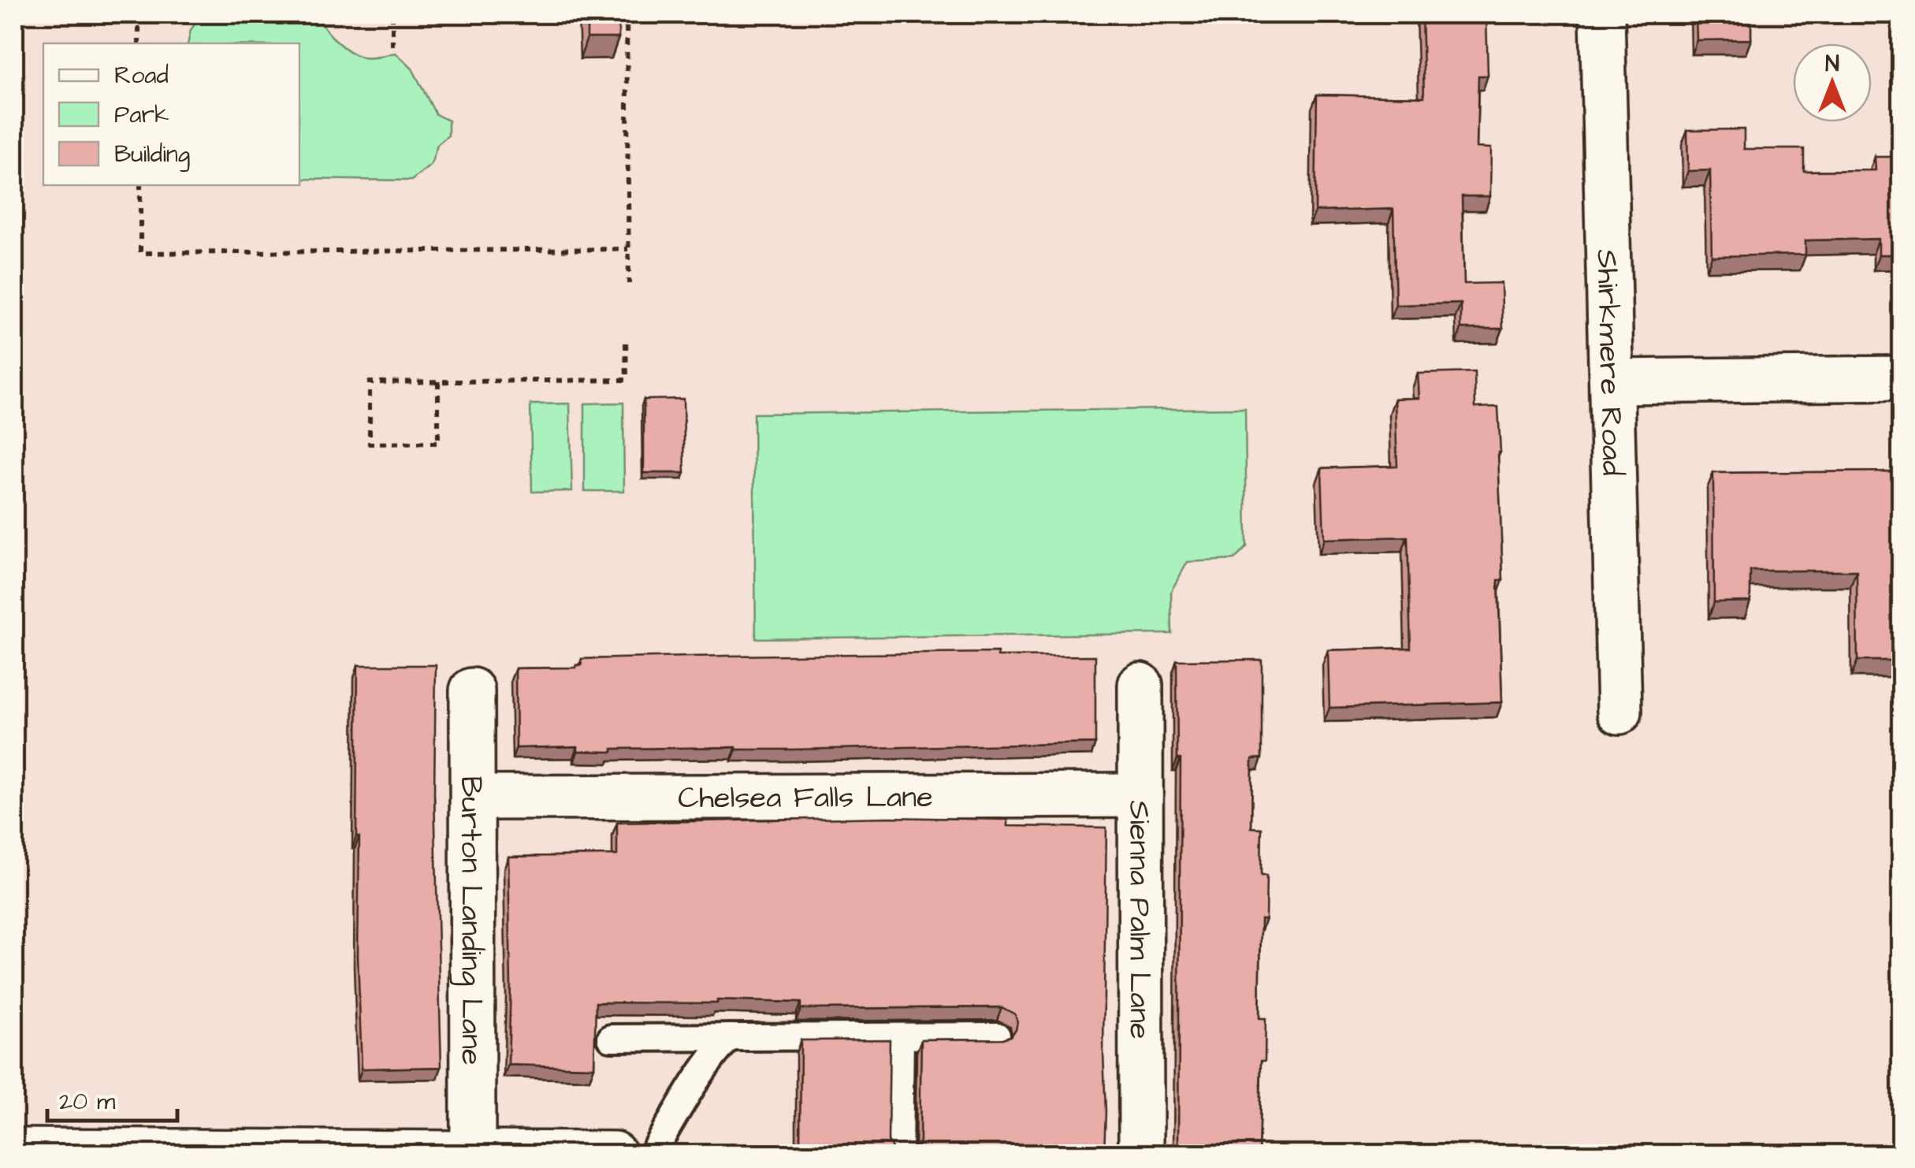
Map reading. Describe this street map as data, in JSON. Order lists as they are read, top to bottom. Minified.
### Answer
{"streets":{"street":["Shirkmere Road","Chelsea Falls Lane","Sienna Palm Lane","Burton Landing Lane"]},"crossings":[["Chelsea Falls Lane","Sienna Palm Lane"],["Chelsea Falls Lane","Burton Landing Lane"]],"legend":["Road","Park","Building"],"scale_bar":"20 m","north":"top"}
